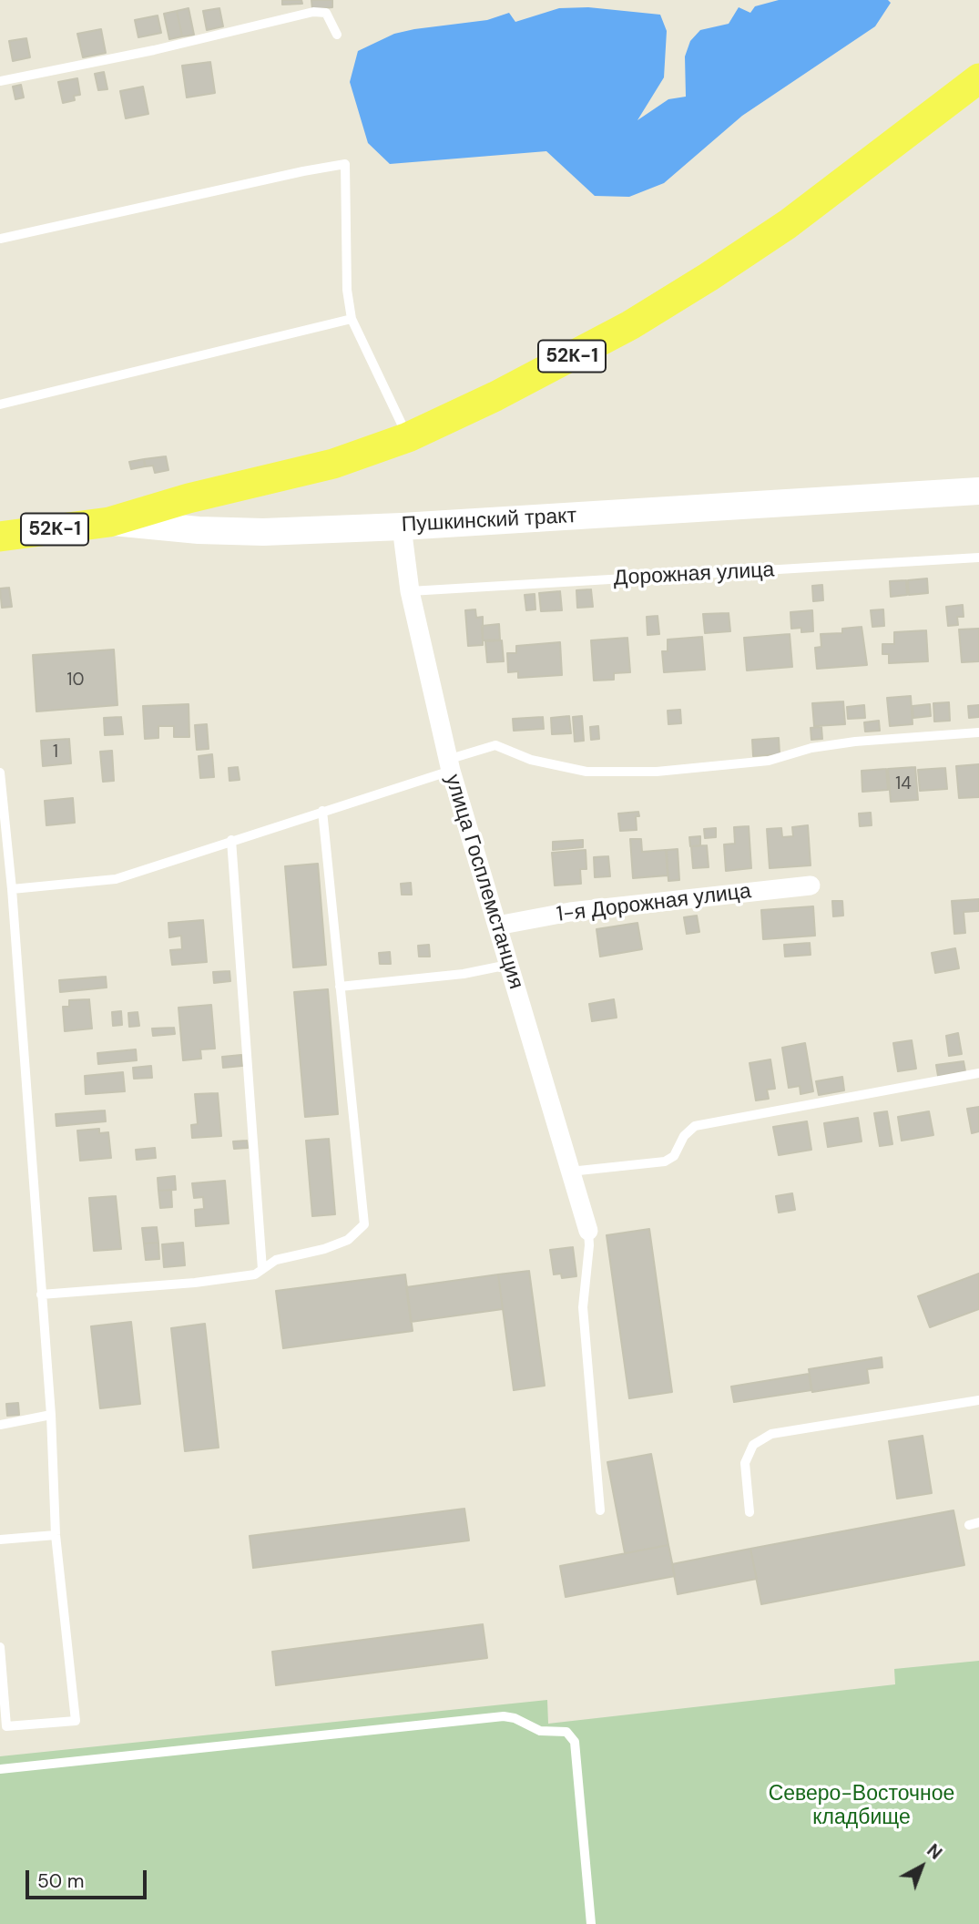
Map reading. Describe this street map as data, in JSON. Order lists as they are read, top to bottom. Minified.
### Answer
{"streets":{"main road":["52К-1","Пушкинский тракт"],"street":["улица Госплемстанция","1-я Дорожная улица"],"lane":["Дорожная улица"]},"crossings":[["52К-1","Пушкинский тракт"],["Пушкинский тракт","улица Госплемстанция"],["Дорожная улица","улица Госплемстанция"],["улица Госплемстанция","1-я Дорожная улица"]],"parks":["Северо-Восточное кладбище"],"house_numbers":["10","1","14"],"scale_bar":"50 m","north":"top right"}
